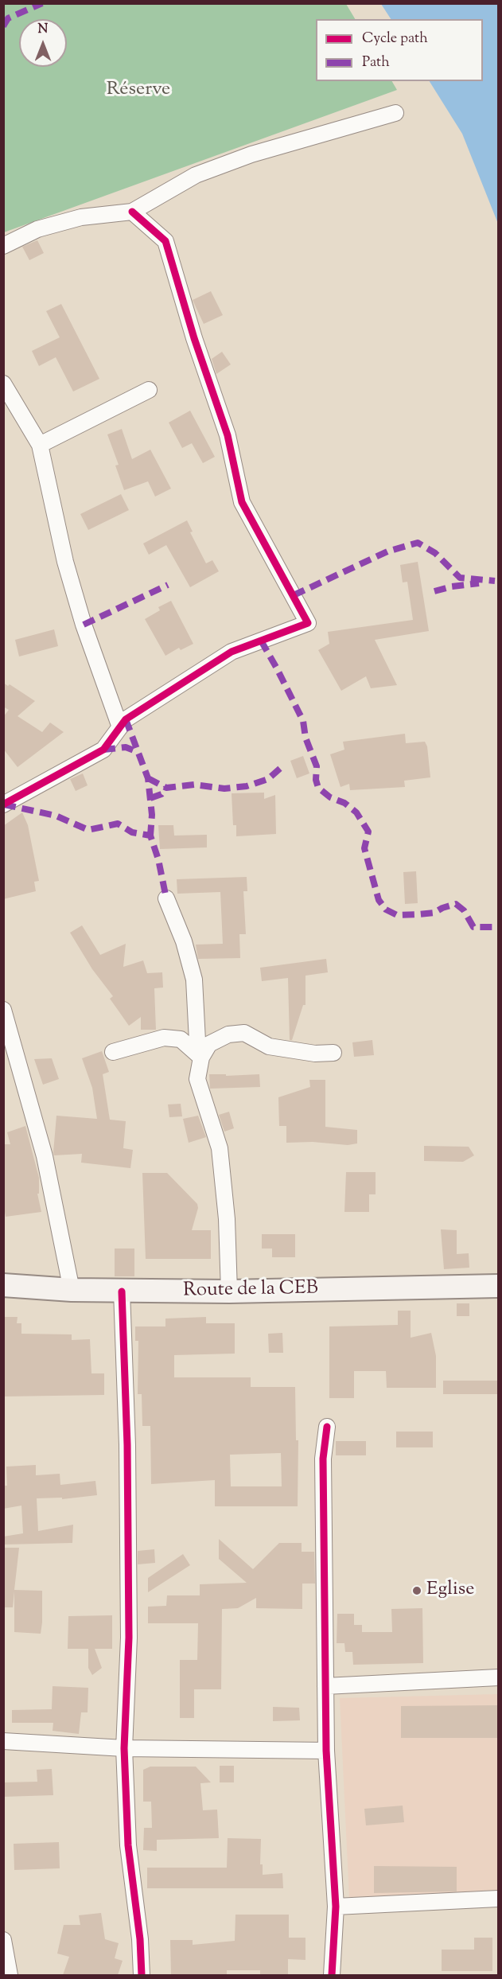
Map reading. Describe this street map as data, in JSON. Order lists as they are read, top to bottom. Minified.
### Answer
{"streets":{"main road":["Route de la CEB"]},"parks":["Réserve"],"places":["Eglise"],"legend":["Cycle path","Path"],"north":"top"}
